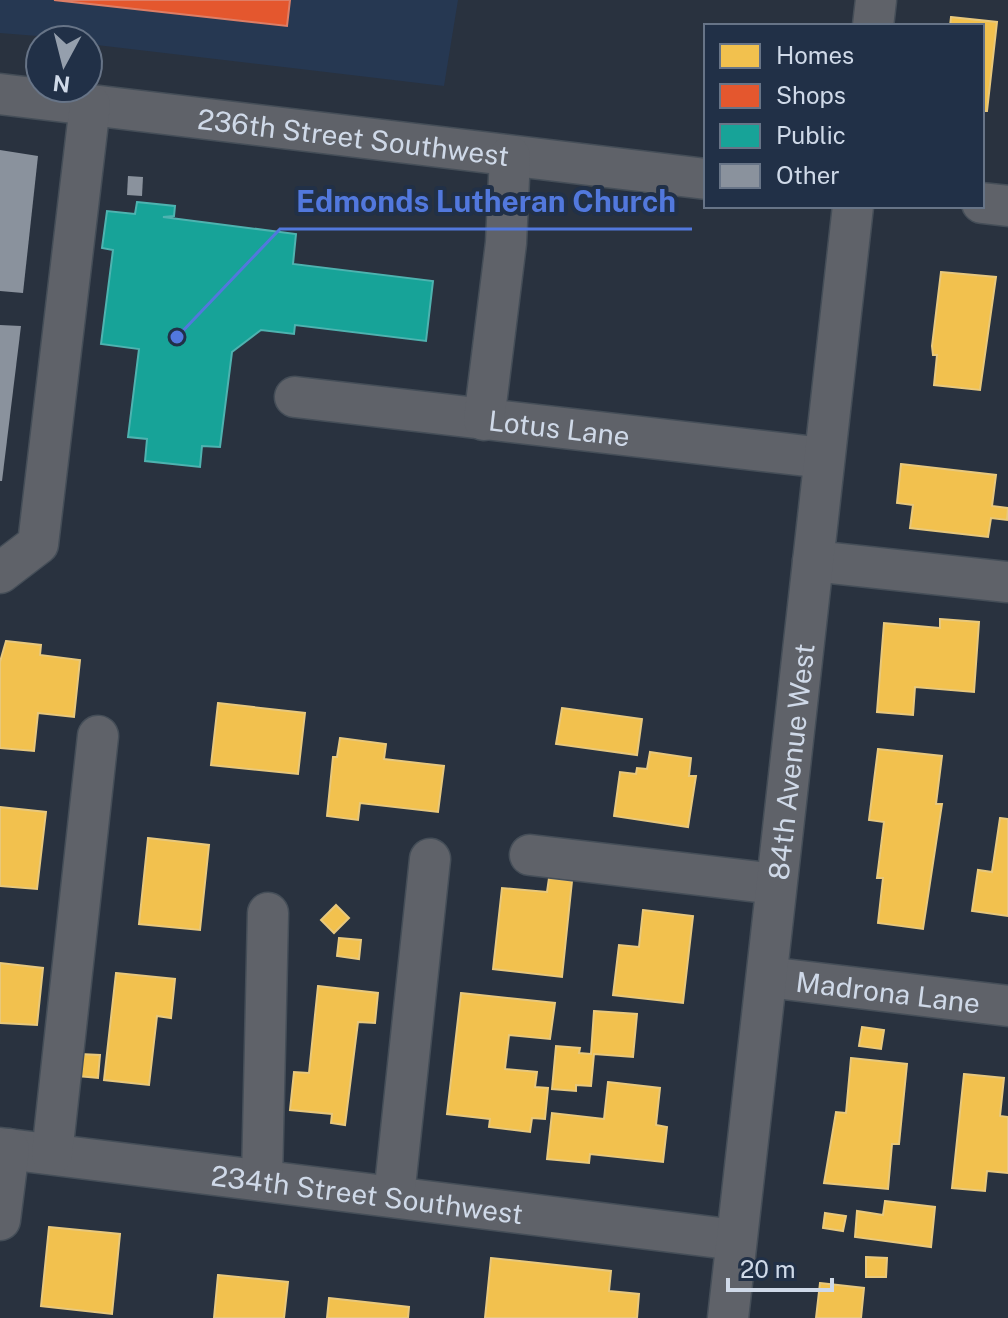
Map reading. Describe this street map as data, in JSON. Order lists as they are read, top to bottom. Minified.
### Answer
{"streets":{"street":["236th Street Southwest","Lotus Lane","84th Avenue West","Madrona Lane","234th Street Southwest"]},"crossings":[["Lotus Lane","84th Avenue West"],["84th Avenue West","Madrona Lane"],["84th Avenue West","234th Street Southwest"]],"places":["Edmonds Lutheran Church"],"legend":["Homes","Shops","Public","Other"],"scale_bar":"20 m","north":"bottom"}
